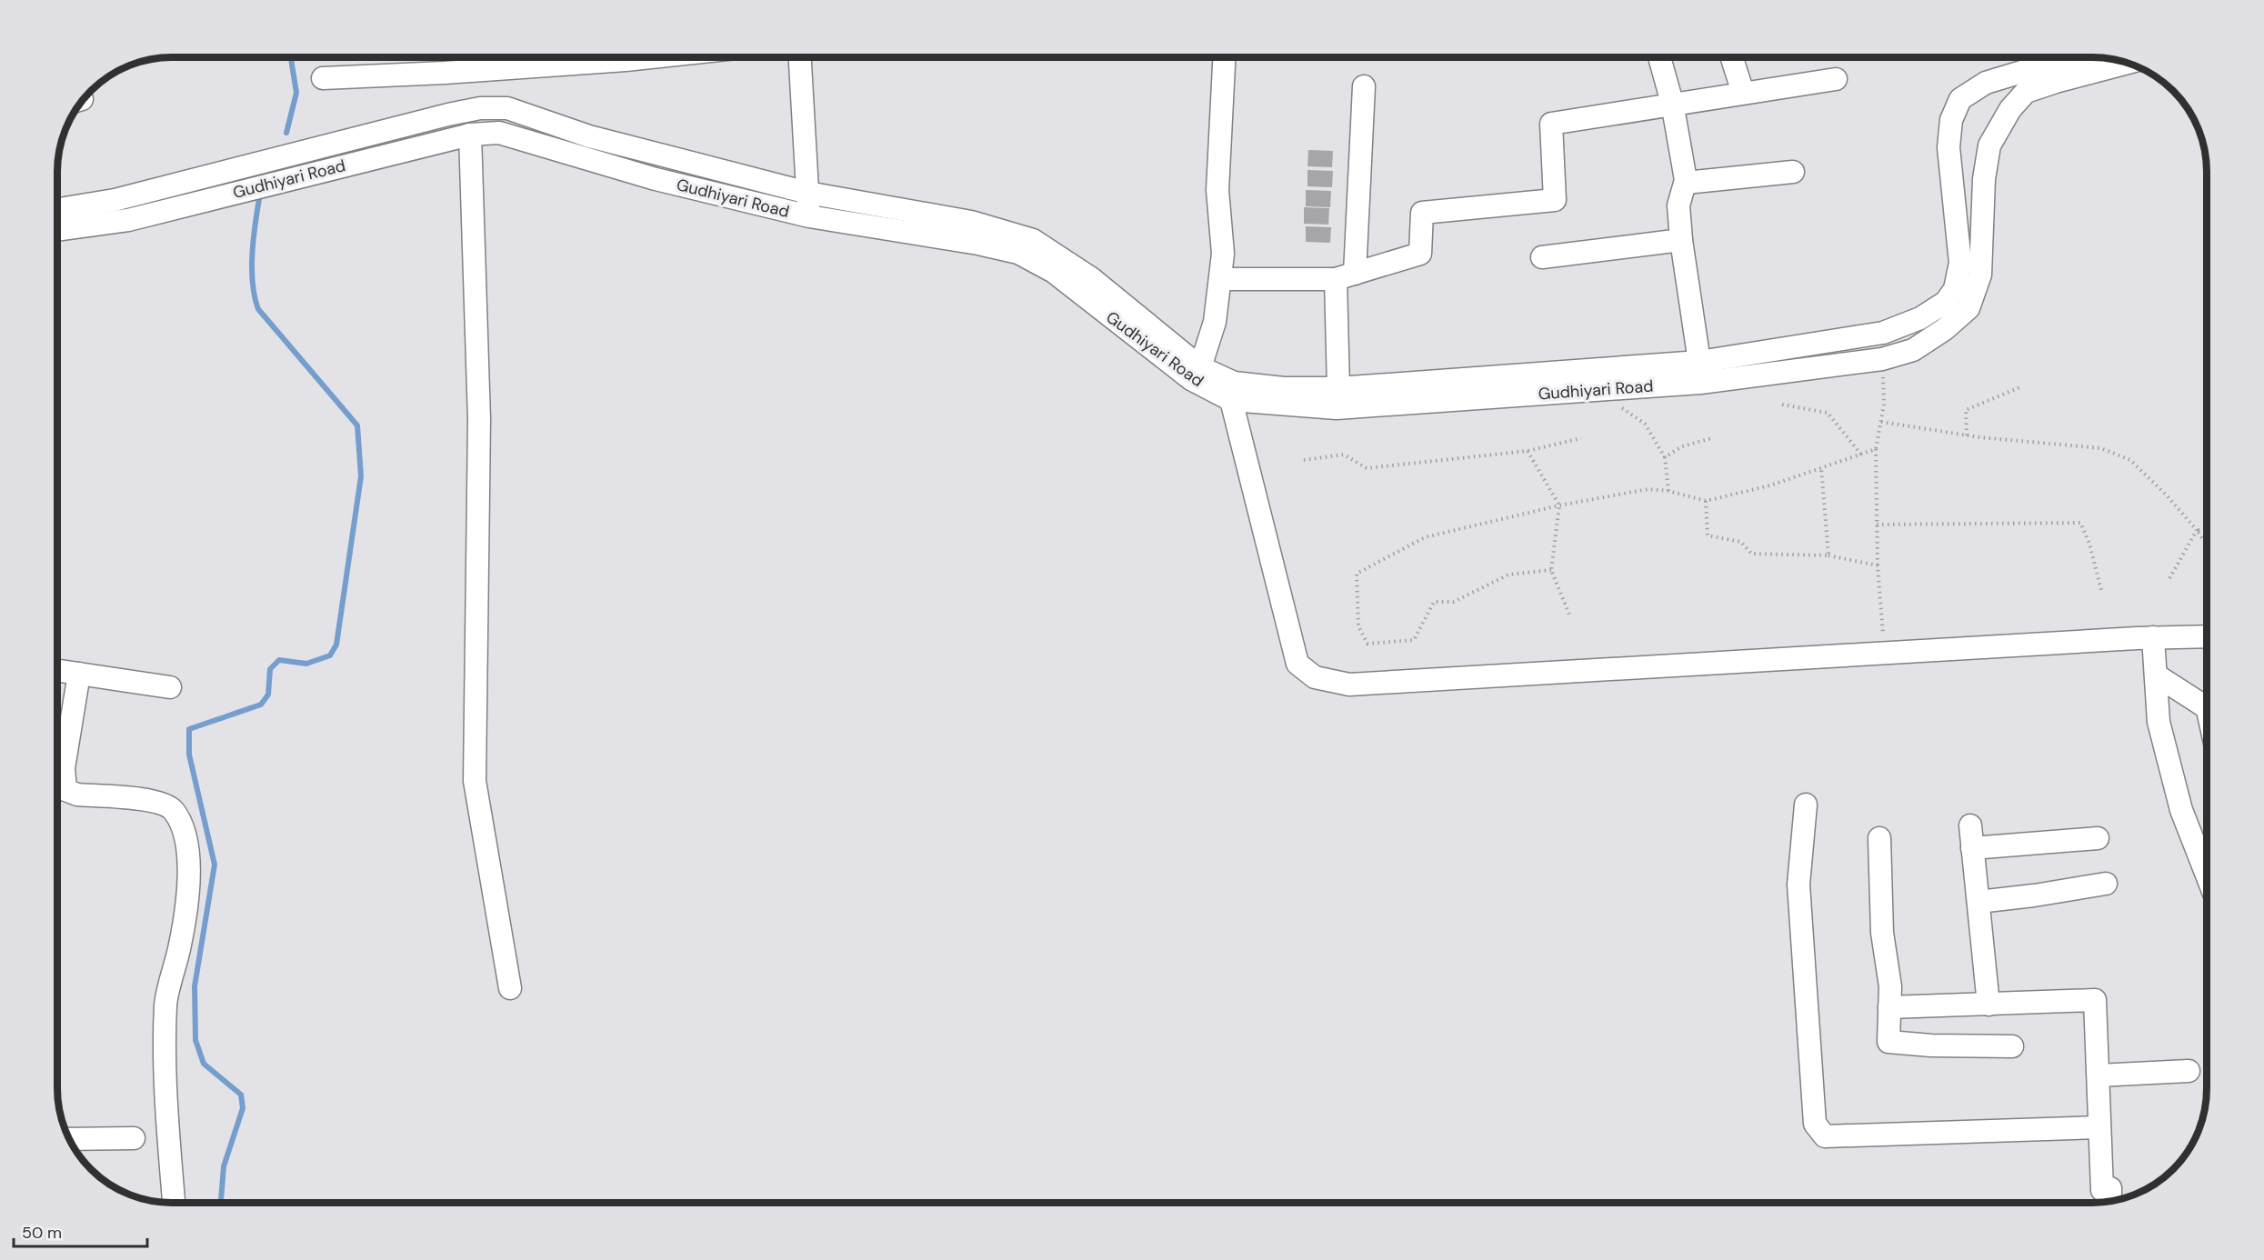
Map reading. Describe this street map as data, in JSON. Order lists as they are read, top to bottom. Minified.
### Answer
{"streets":{"street":["Gudhiyari Road"]},"scale_bar":"50 m"}
